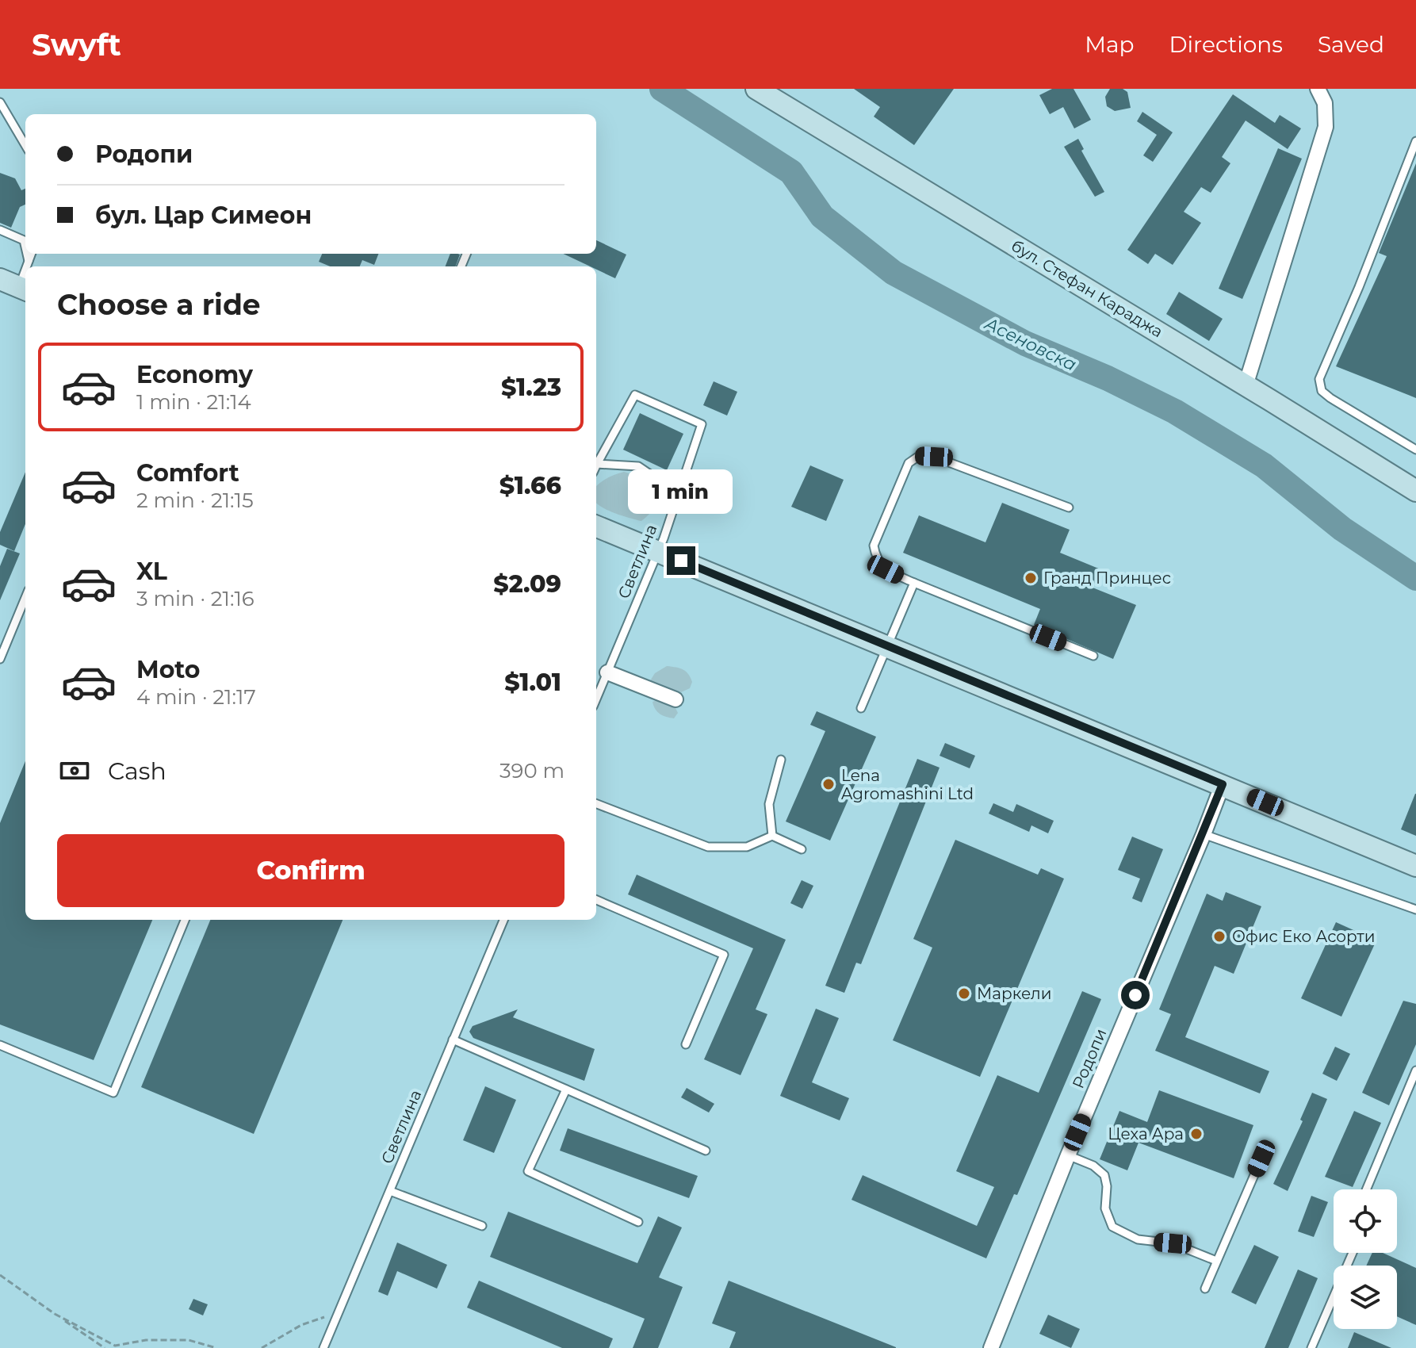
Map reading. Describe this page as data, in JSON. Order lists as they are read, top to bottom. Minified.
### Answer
{"streets":{"main road":["бул. Стефан Караджа"],"street":["Родопи"],"lane":["Светлина"]},"water":["Асеновска"],"places":["Гранд Принцес","Lena Agromashini Ltd","Офис Еко Асорти","Маркели","Цеха Ара"],"page":{"header":"Swyft","nav":["Map","Directions","Saved"],"banner":["Родопи","бул. Цар Симеон"],"heading":"Choose a ride","list":[{"name":"Economy","note":"1 min · 21:14","value":"$1.23"},{"name":"Comfort","note":"2 min · 21:15","value":"$1.66"},{"name":"XL","note":"3 min · 21:16","value":"$2.09"},{"name":"Moto","note":"4 min · 21:17","value":"$1.01"}],"bubble":"1 min","pay":["Cash","390 m"],"buttons":"Confirm"}}
